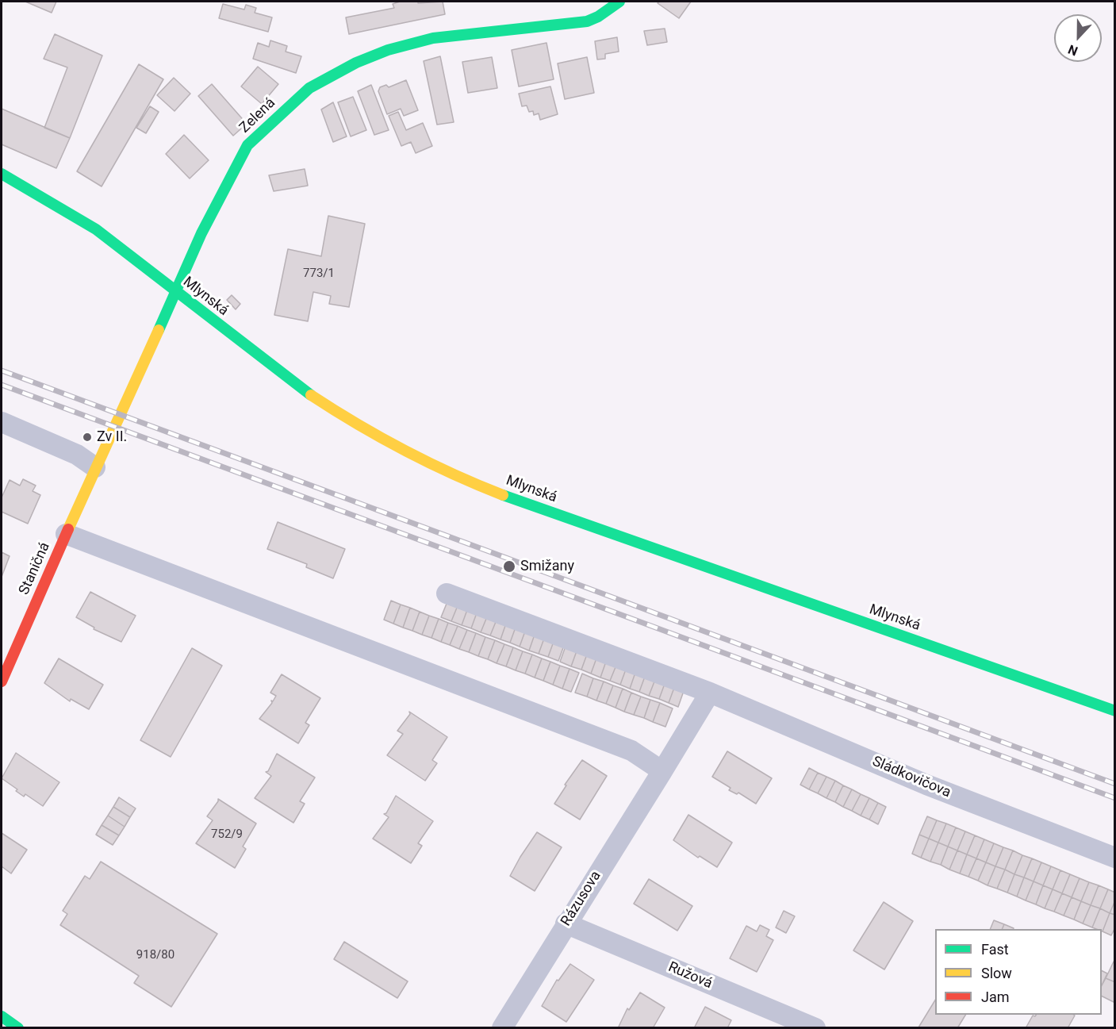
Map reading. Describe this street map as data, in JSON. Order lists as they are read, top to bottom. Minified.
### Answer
{"streets":{"street":["Zelená","Mlynská","Staničná","Sládkovičova","Rázusova","Ružová"]},"crossings":[["Zelená","Mlynská"],["Zelená","Staničná"],["Sládkovičova","Rázusova"],["Rázusova","Ružová"]],"places":["Zv II.","Smižany"],"house_numbers":["773/1","752/9","918/80"],"legend":["Fast","Slow","Jam"],"north":"bottom"}
